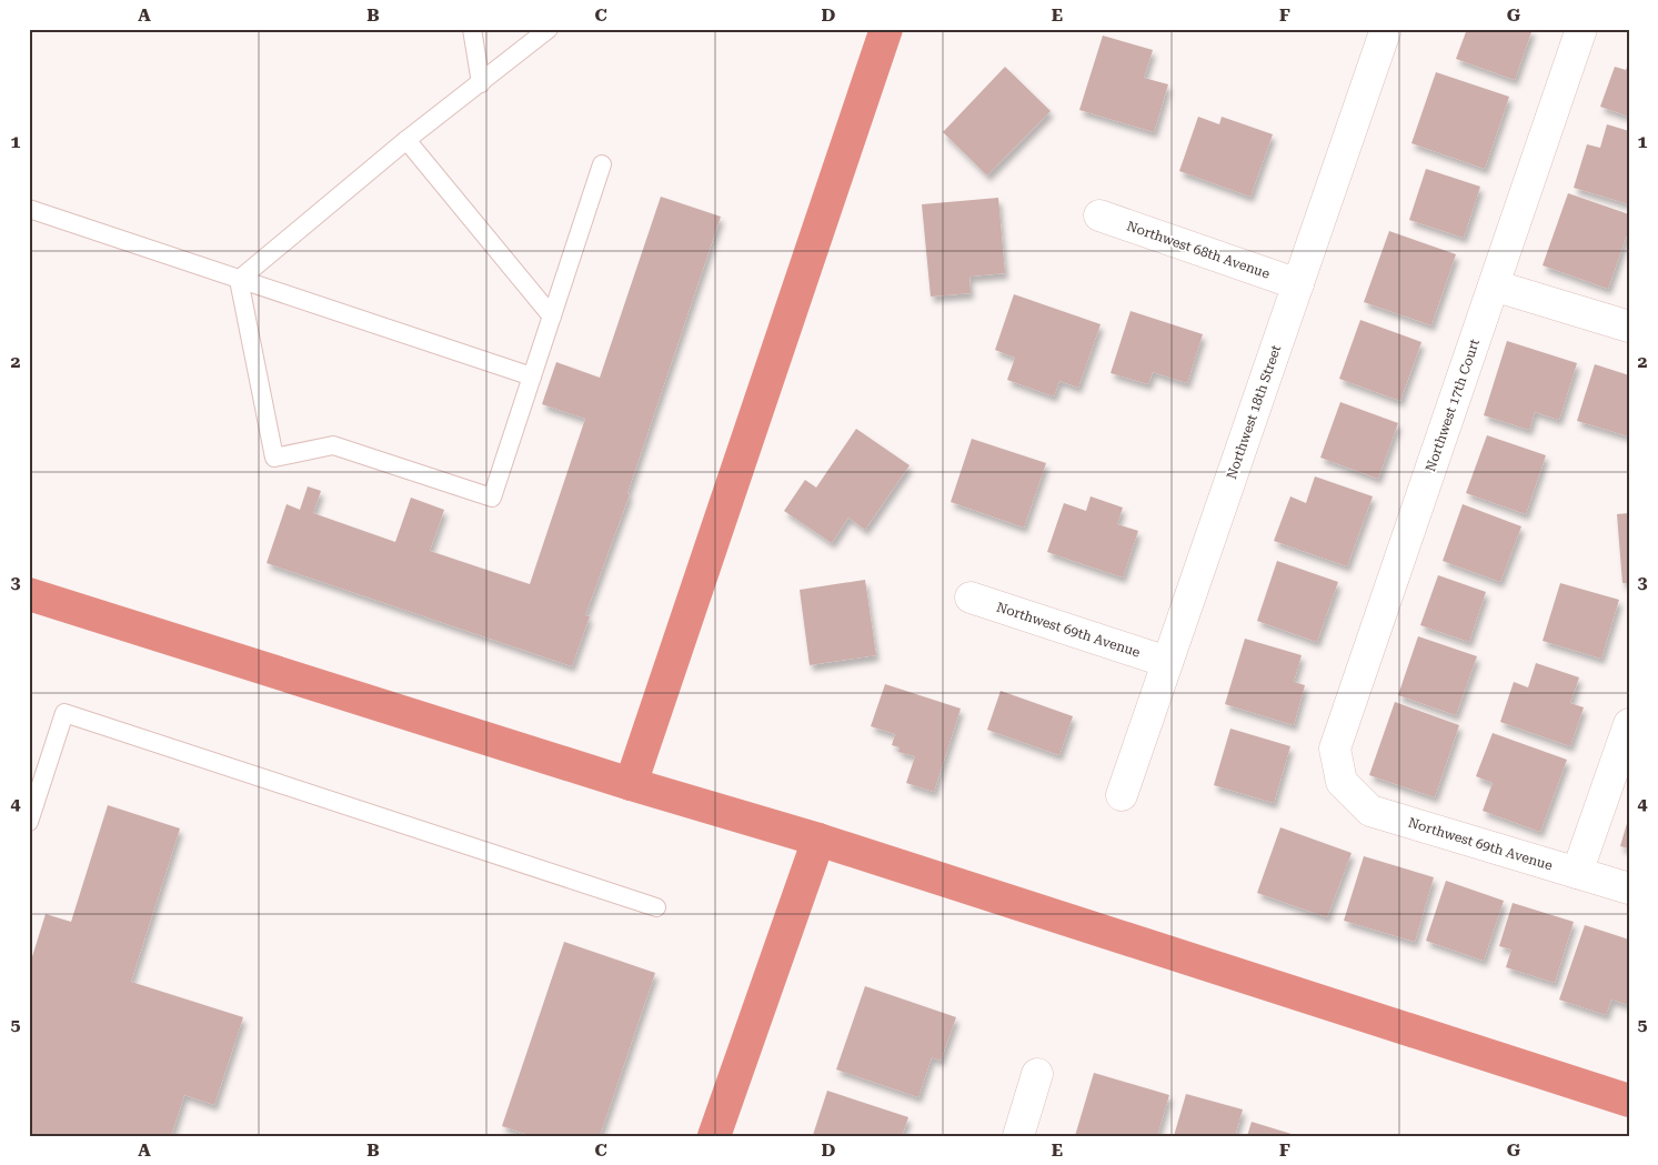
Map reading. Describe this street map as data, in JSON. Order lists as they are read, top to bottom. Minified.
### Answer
{"streets":{"street":["Northwest 68th Avenue","Northwest 17th Court","Northwest 18th Street","Northwest 69th Avenue"]},"crossings":[["Northwest 68th Avenue","Northwest 18th Street"],["Northwest 17th Court","Northwest 69th Avenue"],["Northwest 18th Street","Northwest 69th Avenue"]],"grid":{"columns":["A","B","C","D","E","F","G"],"rows":["1","2","3","4","5"]}}
